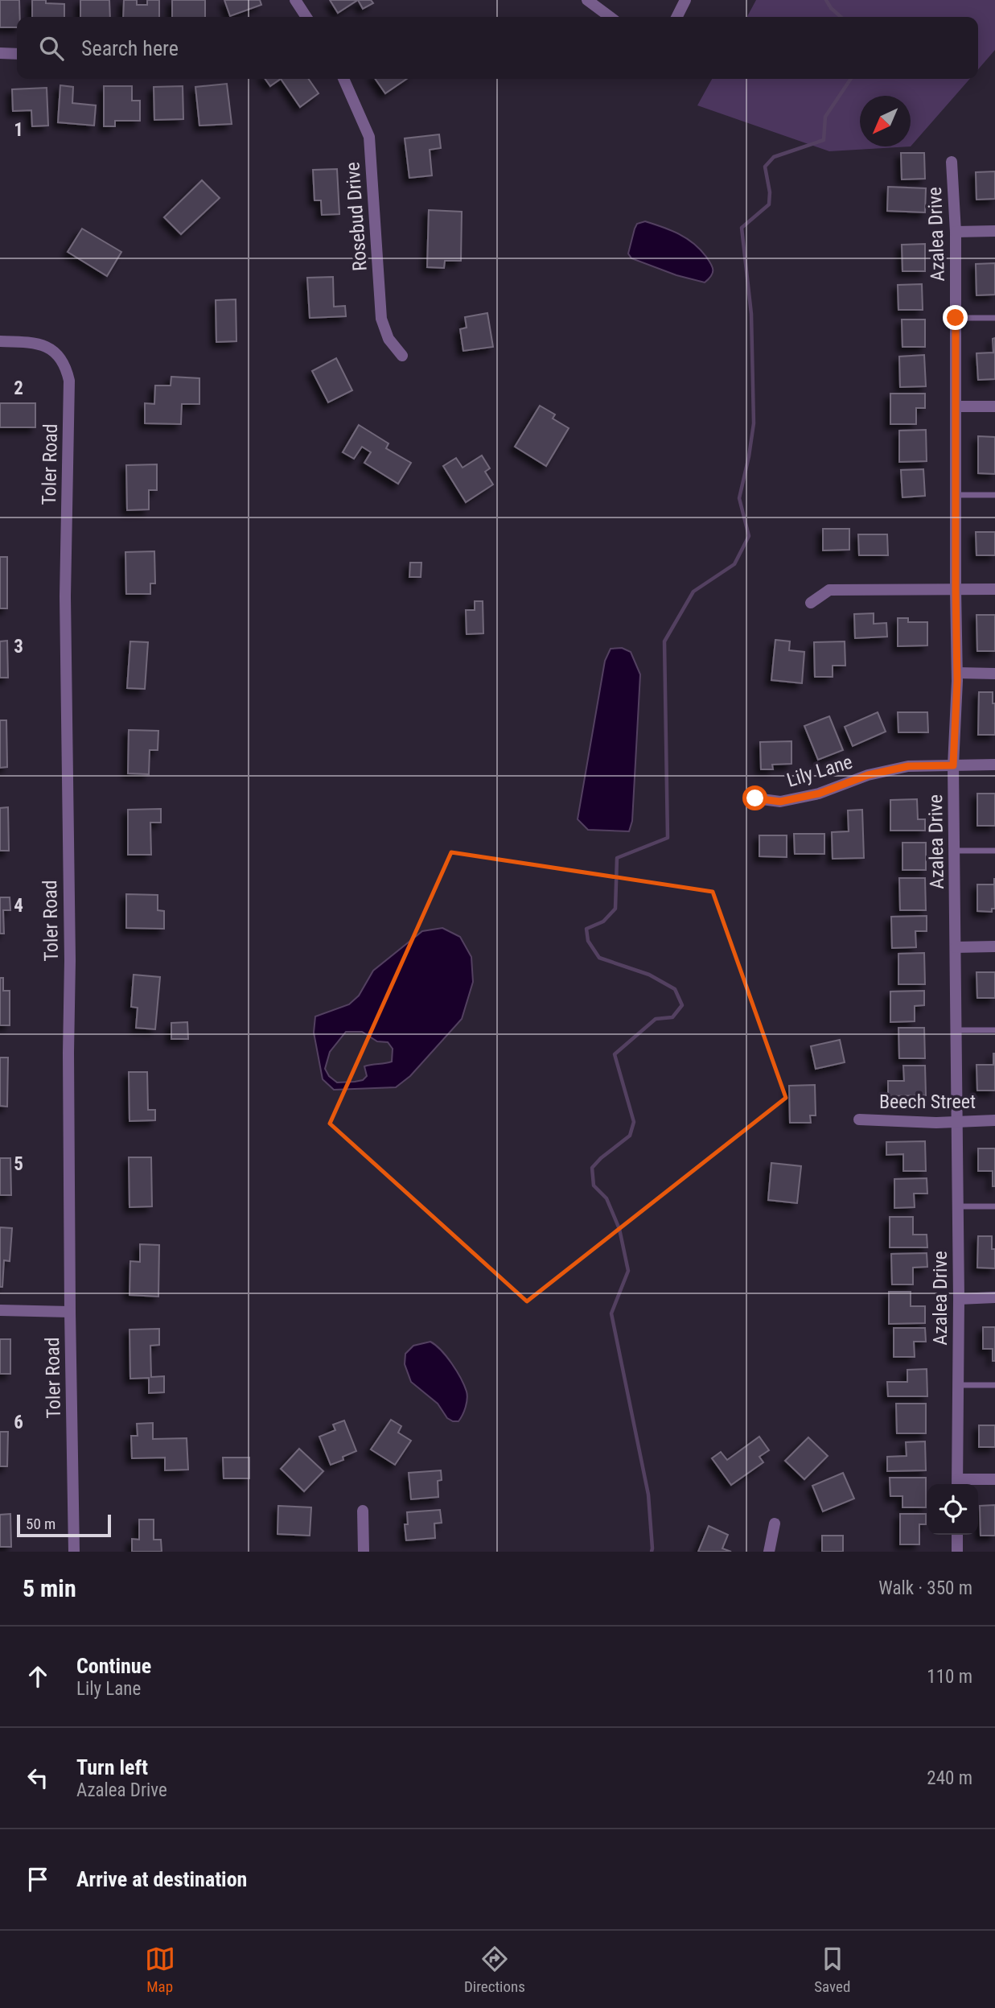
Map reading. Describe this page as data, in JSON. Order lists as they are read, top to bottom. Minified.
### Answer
{"streets":{"street":["Rosebud Drive","Azalea Drive","Toler Road","Lily Lane","Beech Street"]},"crossings":[["Azalea Drive","Lily Lane"],["Azalea Drive","Beech Street"]],"scale_bar":"50 m","north":"bottom left","page":{"search":"Search here","scale":"50 m","heading":["5 min","Walk · 350 m"],"list":[["Continue","Lily Lane","110 m"],["Turn left","Azalea Drive","240 m"],"Arrive at destination"],"nav":["Map","Directions","Saved"]},"grid":{"rows":["1","2","3","4","5","6"]}}
